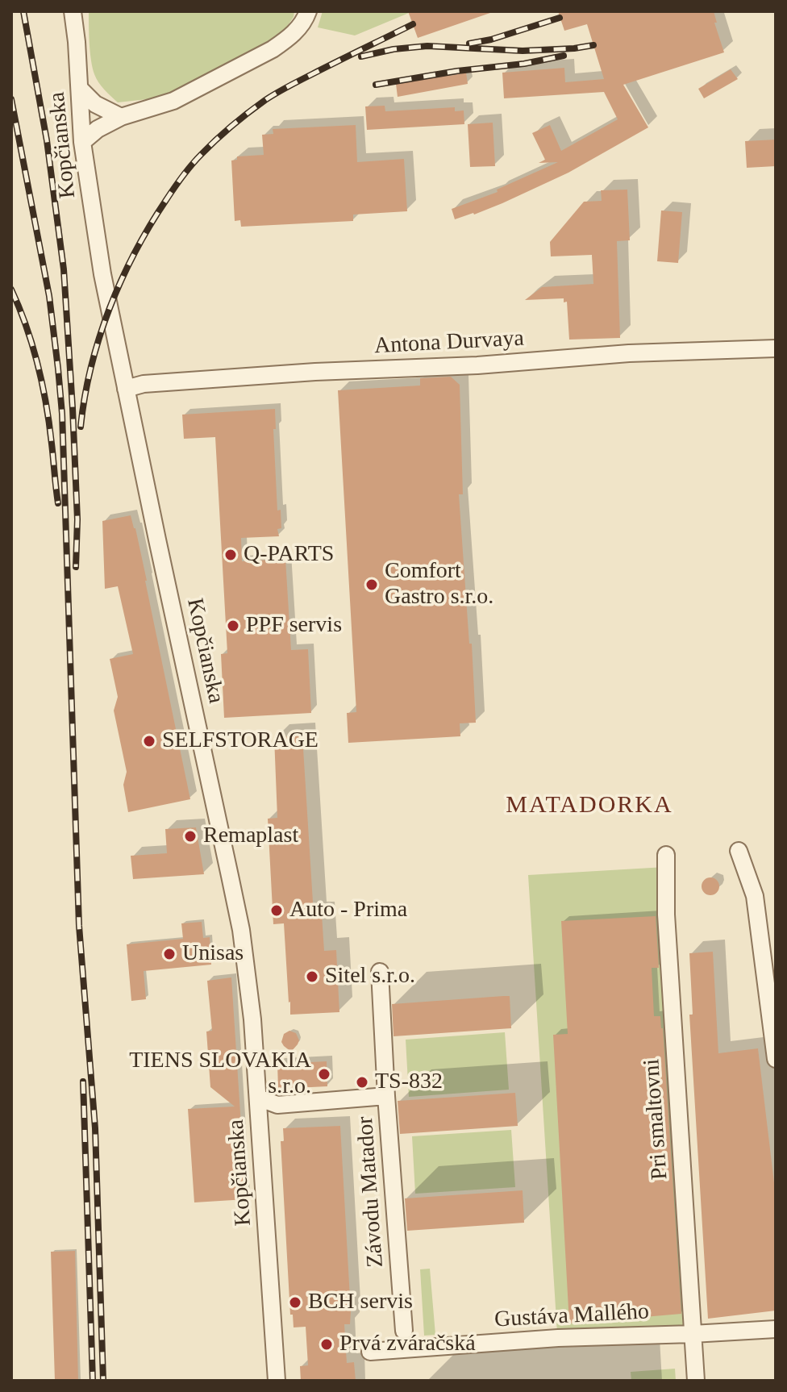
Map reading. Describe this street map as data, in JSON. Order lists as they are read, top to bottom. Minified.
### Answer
{"streets":{"street":["Kopčianska","Antona Durvaya","Pri smaltovni","Závodu Matador","Gustáva Mallého"]},"crossings":[["Kopčianska","Antona Durvaya"],["Pri smaltovni","Gustáva Mallého"]],"districts":["MATADORKA"],"places":["Q-PARTS","Comfort Gastro s.r.o.","PPF servis","SELFSTORAGE","Remaplast","Auto - Prima","Unisas","Sitel s.r.o.","TIENS SLOVAKIA s.r.o.","TS-832","BCH servis","Prvá zváračská"]}
